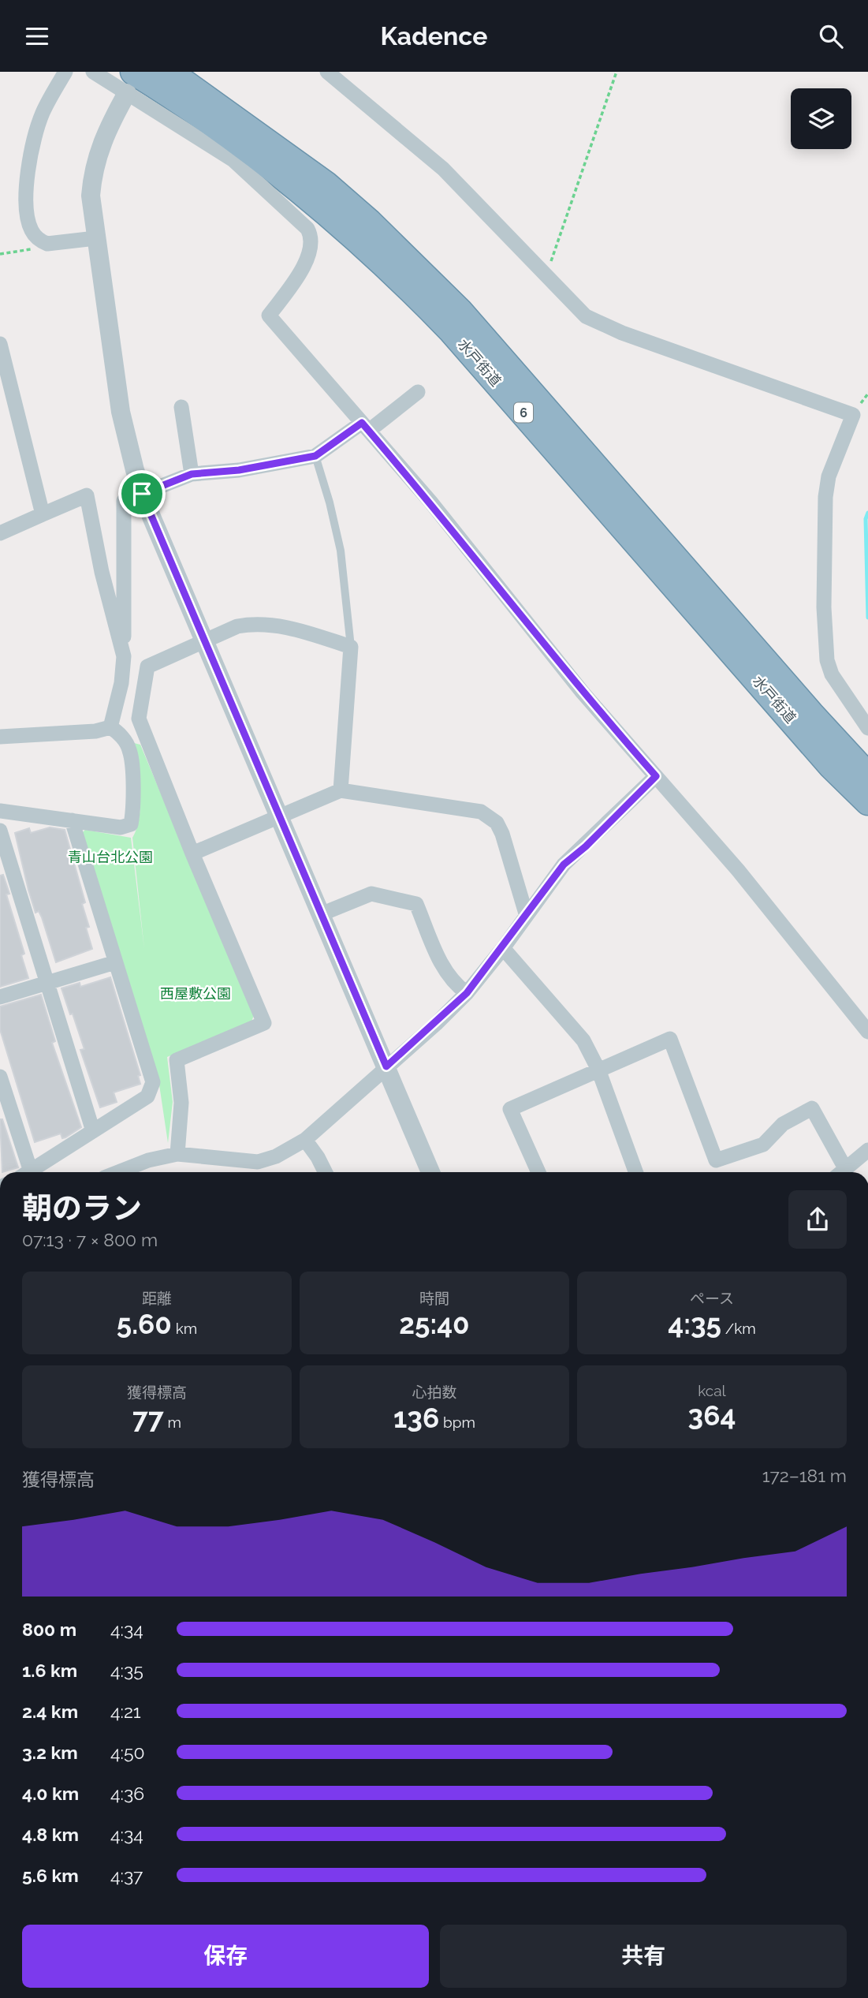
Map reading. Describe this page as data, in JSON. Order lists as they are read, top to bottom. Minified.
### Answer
{"streets":{"highway":["水戸街道","6"]},"parks":["青山台北公園","西屋敷公園"],"page":{"header":"Kadence","heading":["朝のラン","07:13 · 7 × 800 m"],"stats":[["距離","5.60 km"],["時間","25:40"],["ペース","4:35 /km"],["獲得標高","77 m"],["心拍数","136 bpm"],["kcal","364"]],"chart":["獲得標高","172–181 m"],"list":[{"name":"800 m","note":"4:34"},{"name":"1.6 km","note":"4:35"},{"name":"2.4 km","note":"4:21"},{"name":"3.2 km","note":"4:50"},{"name":"4.0 km","note":"4:36"},{"name":"4.8 km","note":"4:34"},{"name":"5.6 km","note":"4:37"}],"buttons":["保存","共有"]}}
